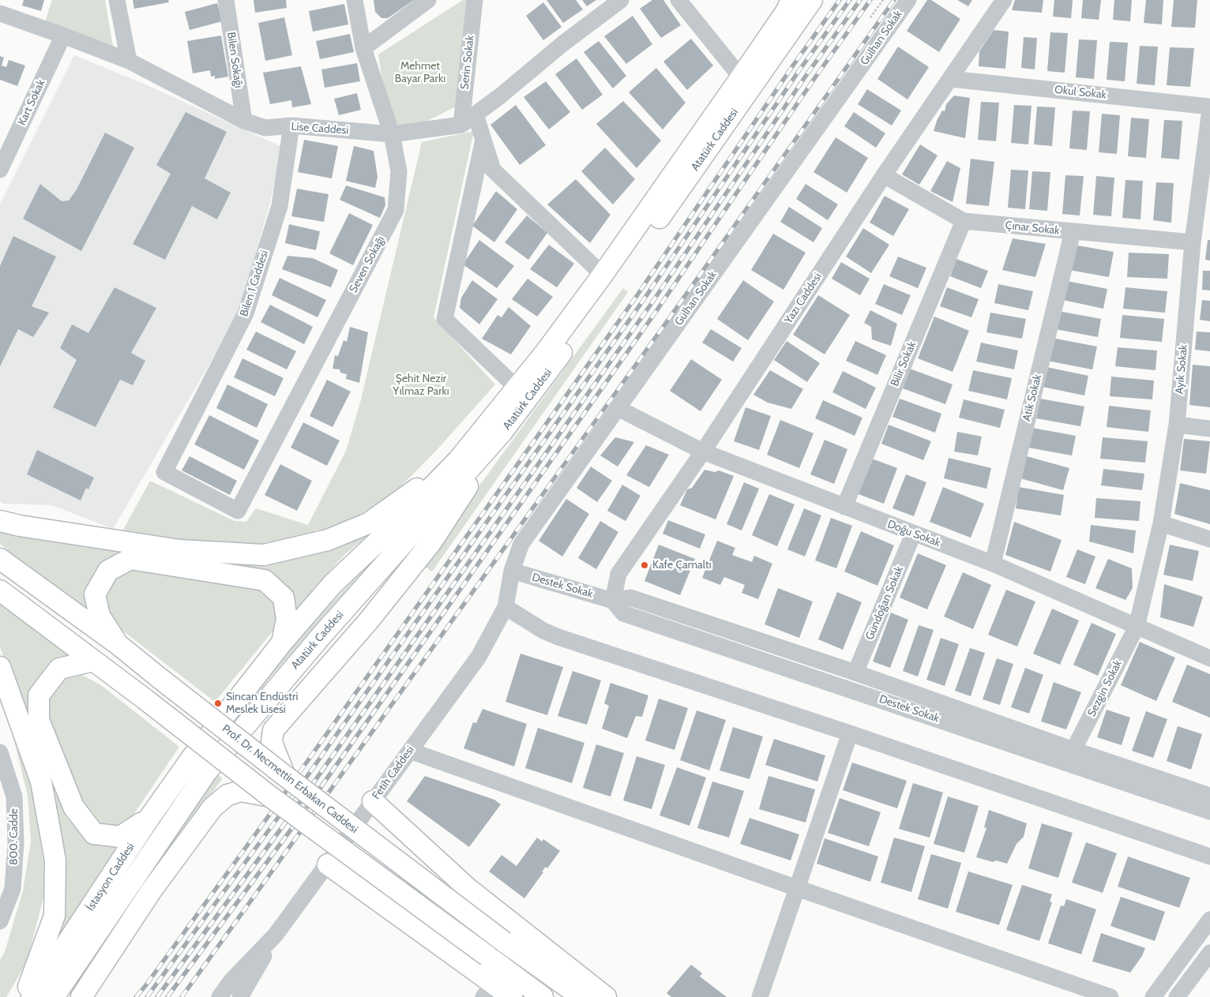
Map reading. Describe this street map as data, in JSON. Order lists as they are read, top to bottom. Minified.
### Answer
{"streets":{"main road":["Atatürk Caddesi","Prof. Dr. Necmettin Erbakan Caddesi","İstasyon Caddesi"],"street":["Gülhan Sokak","Bilen Sokağı","Serin Sokak","Okul Sokak","Kart Sokak","Lise Caddesi","Çınar Sokak","Seven Sokağı","Bilen 1 Caddesi","Yazı Caddesi","Bilir Sokak","Ayık Sokak","Atik Sokak","Doğu Sokak","Destek Sokak","Gündoğan Sokak","Sezgin Sokak","Fetih Caddesi","800. Cadde"]},"crossings":[["Gülhan Sokak","Doğu Sokak"],["Gülhan Sokak","Destek Sokak"],["Gülhan Sokak","Fetih Caddesi"],["Bilen Sokağı","Lise Caddesi"],["Serin Sokak","Lise Caddesi"],["Okul Sokak","Yazı Caddesi"],["Kart Sokak","Lise Caddesi"],["Lise Caddesi","Seven Sokağı"],["Lise Caddesi","Bilen 1 Caddesi"],["Atatürk Caddesi","İstasyon Caddesi"],["Çınar Sokak","Yazı Caddesi"],["Çınar Sokak","Bilir Sokak"],["Çınar Sokak","Ayık Sokak"],["Çınar Sokak","Atik Sokak"],["Seven Sokağı","Bilen 1 Caddesi"],["Yazı Caddesi","Doğu Sokak"],["Yazı Caddesi","Destek Sokak"],["Bilir Sokak","Doğu Sokak"],["Ayık Sokak","Doğu Sokak"],["Ayık Sokak","Sezgin Sokak"],["Atik Sokak","Doğu Sokak"],["Doğu Sokak","Gündoğan Sokak"],["Doğu Sokak","Sezgin Sokak"],["Destek Sokak","Gündoğan Sokak"],["Destek Sokak","Sezgin Sokak"]],"parks":["Mehmet Bayar Parkı","Şehit Nezir Yılmaz Parkı"],"places":["Kafe Çamaltı","Sincan Endüstri Meslek Lisesi"]}
